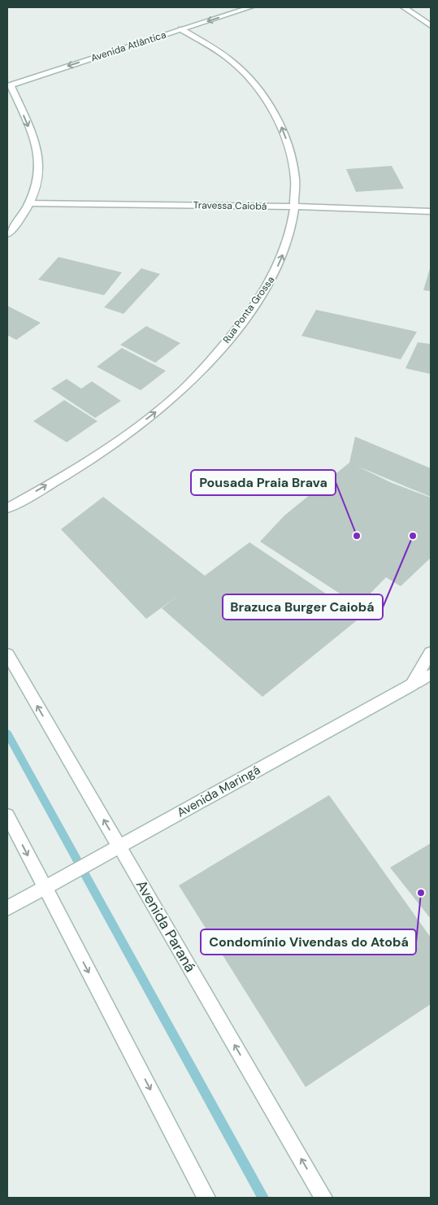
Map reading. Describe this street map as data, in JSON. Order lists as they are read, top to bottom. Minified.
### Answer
{"streets":{"street":["Avenida Atlântica","Travessa Caiobá","Rua Ponta Grossa","Avenida Maringá","Avenida Paraná"]},"crossings":[["Avenida Atlântica","Rua Ponta Grossa"],["Travessa Caiobá","Rua Ponta Grossa"],["Avenida Maringá","Avenida Paraná"]],"one_way":["Avenida Atlântica"],"places":["Pousada Praia Brava","Brazuca Burger Caiobá","Condomínio Vivendas do Atobá"]}
